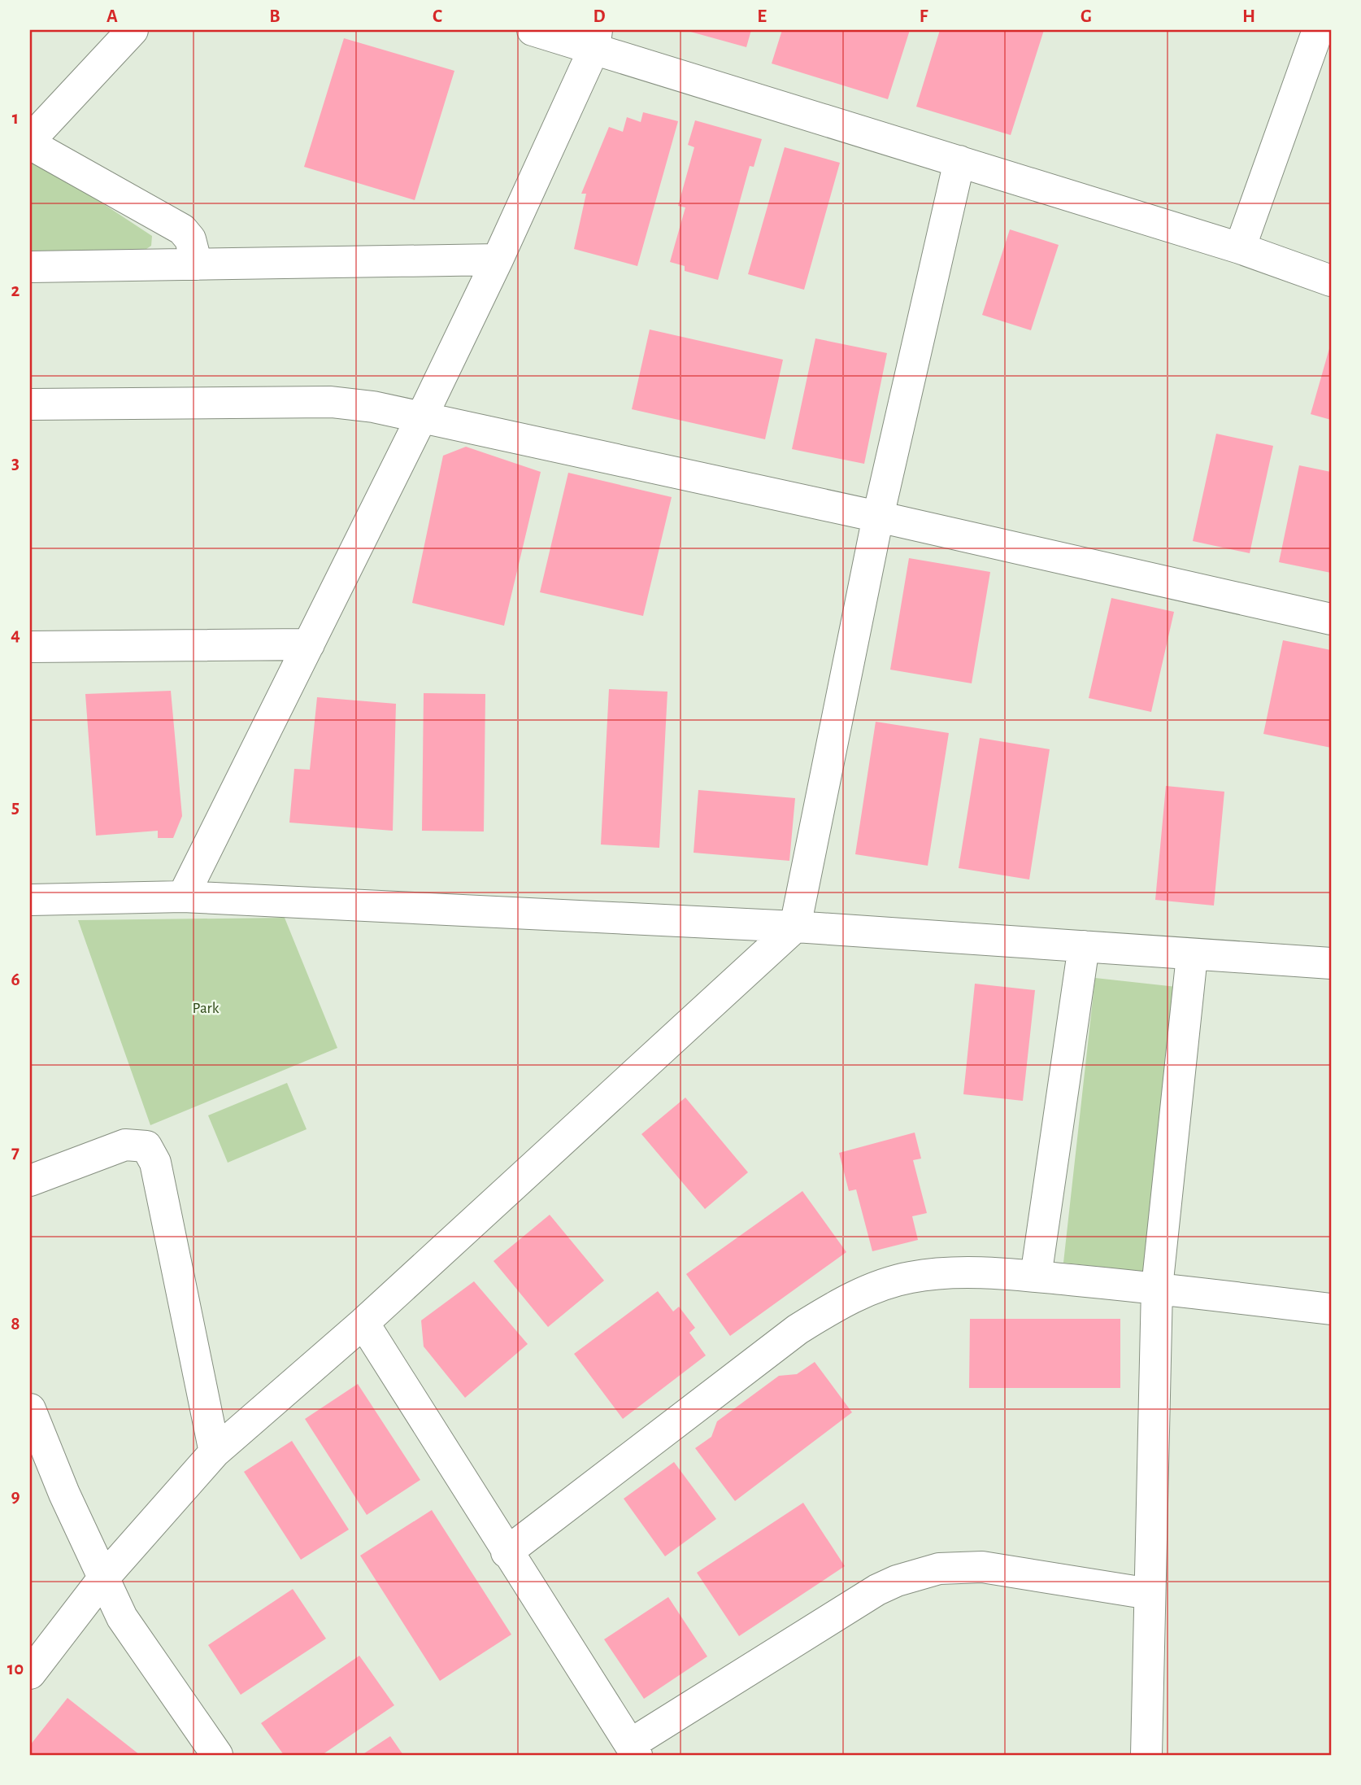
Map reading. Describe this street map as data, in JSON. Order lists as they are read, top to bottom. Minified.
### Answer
{"parks":["Park"],"grid":{"columns":["A","B","C","D","E","F","G","H"],"rows":["1","2","3","4","5","6","7","8","9","10"]}}
